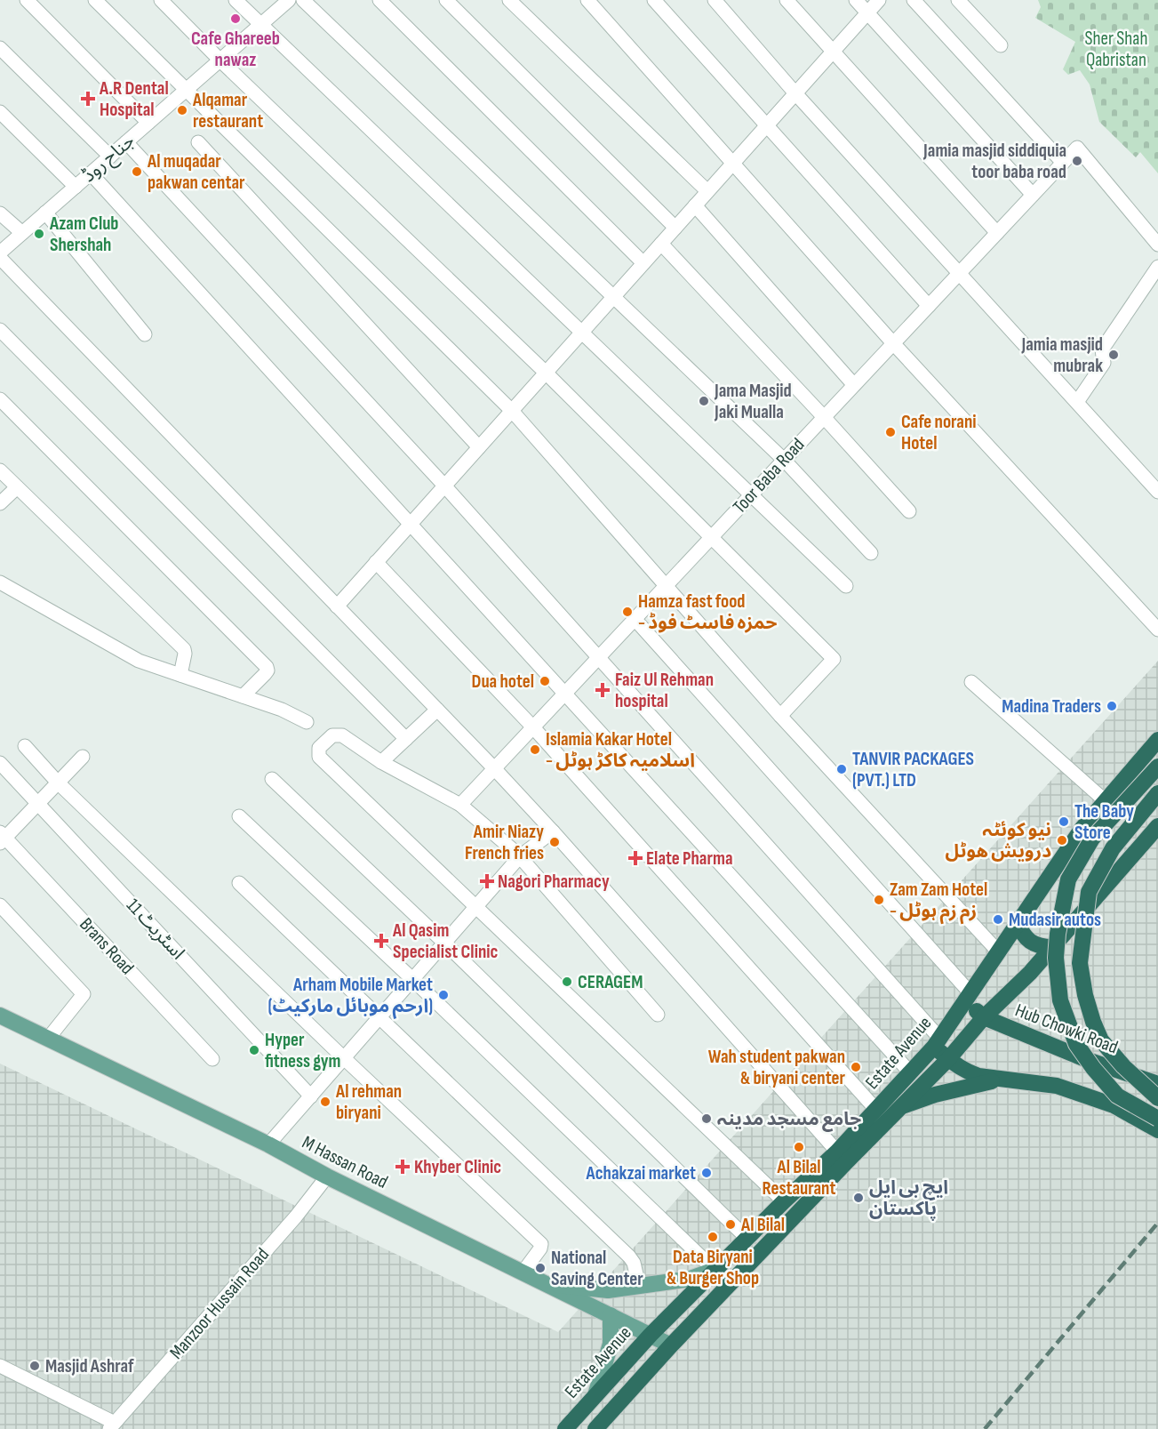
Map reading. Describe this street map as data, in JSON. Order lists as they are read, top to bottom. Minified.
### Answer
{"streets":{"highway":["Hub Chowki Road","Estate Avenue"],"main road":["M Hassan Road"],"street":["جناح روڈ","Toor Baba Road","اسٹریٹ 11","Brans Road","Manzoor Hussain Road"]},"crossings":[["Hub Chowki Road","Estate Avenue"],["Estate Avenue","M Hassan Road"],["M Hassan Road","Manzoor Hussain Road"]],"parks":["Sher Shah Qabristan"],"places":{"other":["Cafe Ghareeb nawaz","Alqamar restaurant","Jamia masjid siddiquia toor baba road","Al muqadar pakwan centar","Azam Club Shershah","Jamia masjid mubrak","Jama Masjid Jaki Mualla","Cafe norani Hotel","Hamza fast food - حمزہ فاسٹ فوڈ","Dua hotel","Madina Traders","Islamia Kakar Hotel - اسلامیہ کاکڑ ہوٹل","TANVIR PACKAGES (PVT.) LTD","The Baby Store","نیو کوئٹہ درویش ھوٹل","Amir Niazy French fries","Zam Zam Hotel - زم زم ہوٹل","Mudasir autos","CERAGEM","Arham Mobile Market (ارحم موبائل مارکیٹ)","Hyper fitness gym","Wah student pakwan & biryani center","Al rehman biryani","جامع مسجد مدینہ","Al Bilal Restaurant","Achakzai market","ایچ بی ایل پاکستان","Al Bilal","Data Biryani & Burger Shop","National Saving Center","Masjid Ashraf"],"health":["A.R Dental Hospital","Faiz Ul Rehman hospital","Elate Pharma","Nagori Pharmacy","Al Qasim Specialist Clinic","Khyber Clinic"]}}
